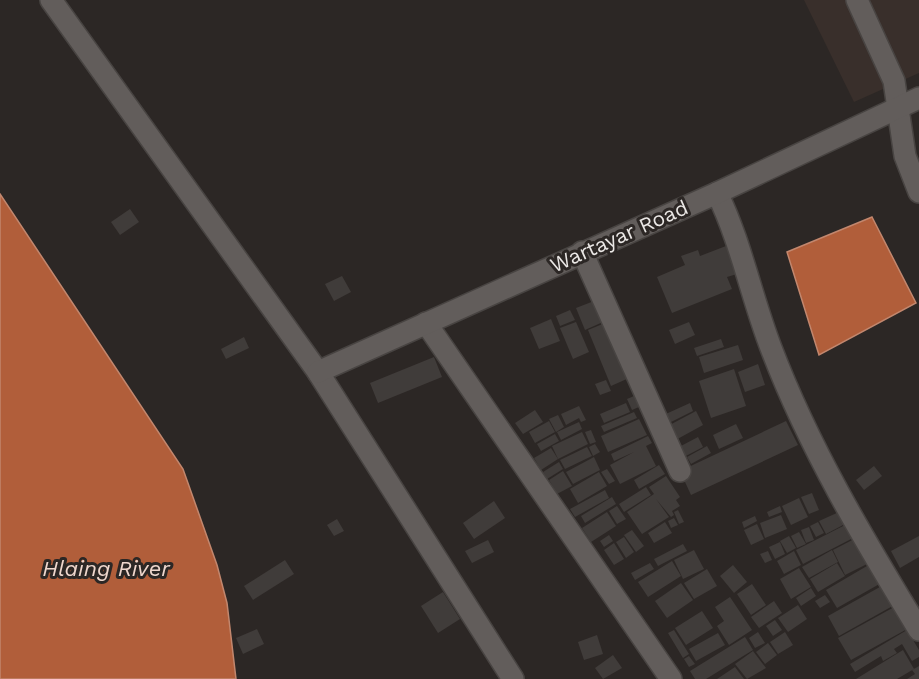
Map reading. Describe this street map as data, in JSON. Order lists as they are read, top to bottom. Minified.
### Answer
{"streets":{"street":["Wartayar Road"]},"water":["Hlaing River"]}
